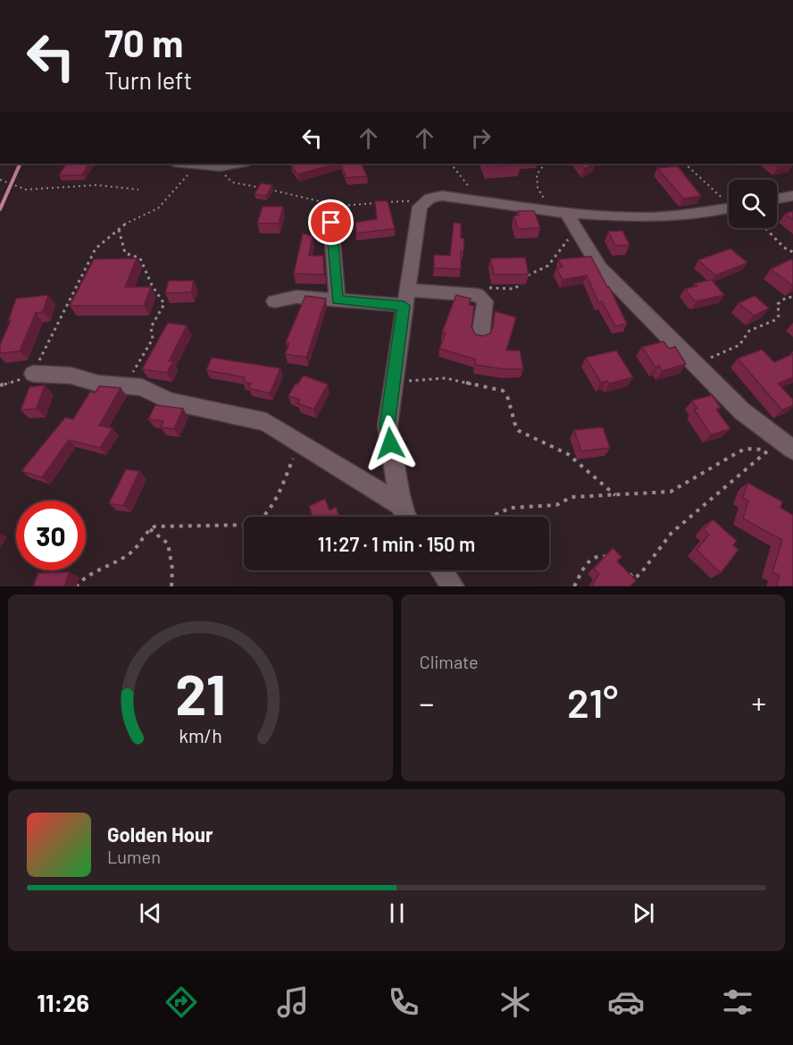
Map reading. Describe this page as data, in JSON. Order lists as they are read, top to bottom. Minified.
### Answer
{"page":{"turn":["70 m","Turn left"],"limit":"30","trip":"11:27 · 1 min · 150 m","tile":"Climate","heat":["−","21°","+"],"song":["Golden Hour","Lumen"],"tabs":"11:26","gauge":["21","km/h"]}}
